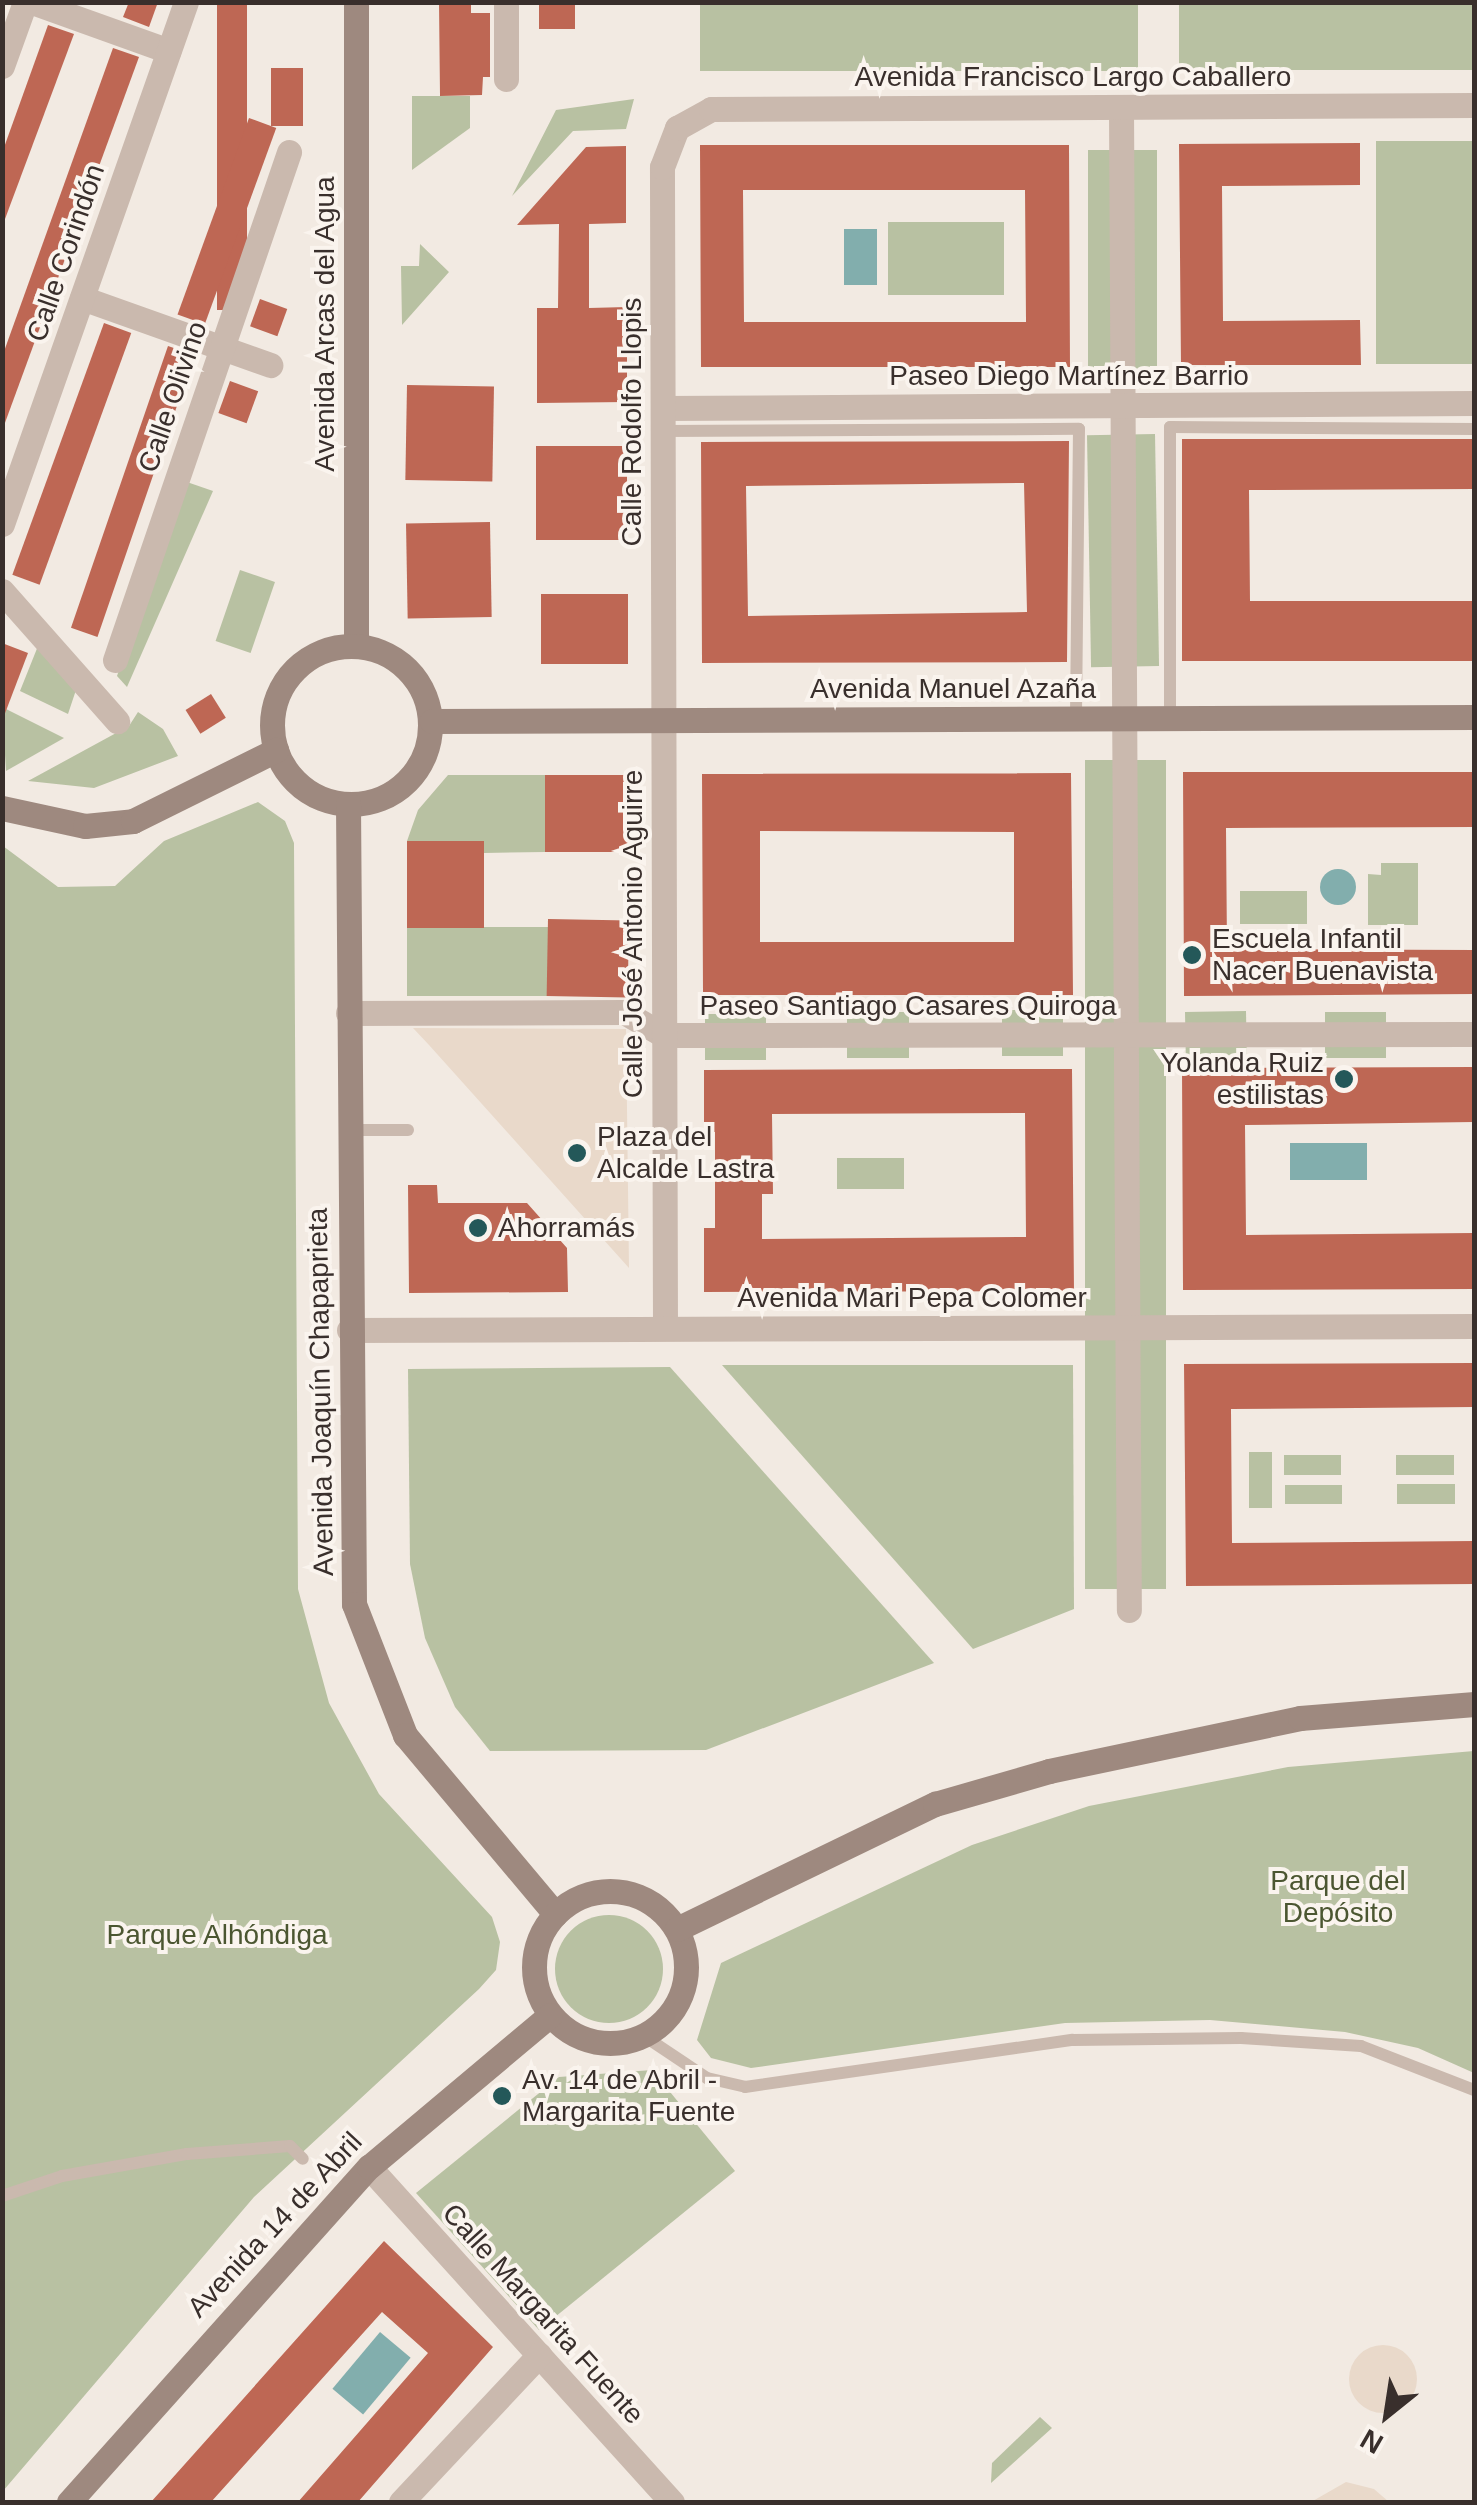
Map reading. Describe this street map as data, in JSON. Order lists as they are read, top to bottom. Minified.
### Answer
{"streets":{"street":["Avenida Francisco Largo Caballero","Calle Corindón","Avenida Arcas del Agua","Paseo Diego Martínez Barrio","Calle Olivino","Calle Rodolfo Llopis","Avenida Manuel Azaña","Calle José Antonio Aguirre","Paseo Santiago Casares Quiroga","Avenida Mari Pepa Colomer","Avenida Joaquín Chapaprieta","Avenida 14 de Abril","Calle Margarita Fuente"]},"crossings":[["Avenida Francisco Largo Caballero","Calle Rodolfo Llopis"],["Avenida Arcas del Agua","Avenida Manuel Azaña"],["Avenida Arcas del Agua","Avenida Joaquín Chapaprieta"],["Paseo Diego Martínez Barrio","Calle Rodolfo Llopis"],["Calle Rodolfo Llopis","Avenida Manuel Azaña"],["Calle Rodolfo Llopis","Calle José Antonio Aguirre"],["Avenida Manuel Azaña","Calle José Antonio Aguirre"],["Avenida Manuel Azaña","Avenida Joaquín Chapaprieta"],["Calle José Antonio Aguirre","Paseo Santiago Casares Quiroga"],["Calle José Antonio Aguirre","Avenida Mari Pepa Colomer"],["Paseo Santiago Casares Quiroga","Avenida Joaquín Chapaprieta"],["Avenida Mari Pepa Colomer","Avenida Joaquín Chapaprieta"],["Avenida Joaquín Chapaprieta","Avenida 14 de Abril"],["Avenida 14 de Abril","Calle Margarita Fuente"]],"parks":["Parque del Depósito","Parque Alhóndiga"],"places":["Escuela Infantil Nacer Buenavista","Yolanda Ruiz estilistas","Plaza del Alcalde Lastra","Ahorramás","Av. 14 de Abril - Margarita Fuente"],"north":"bottom left"}
